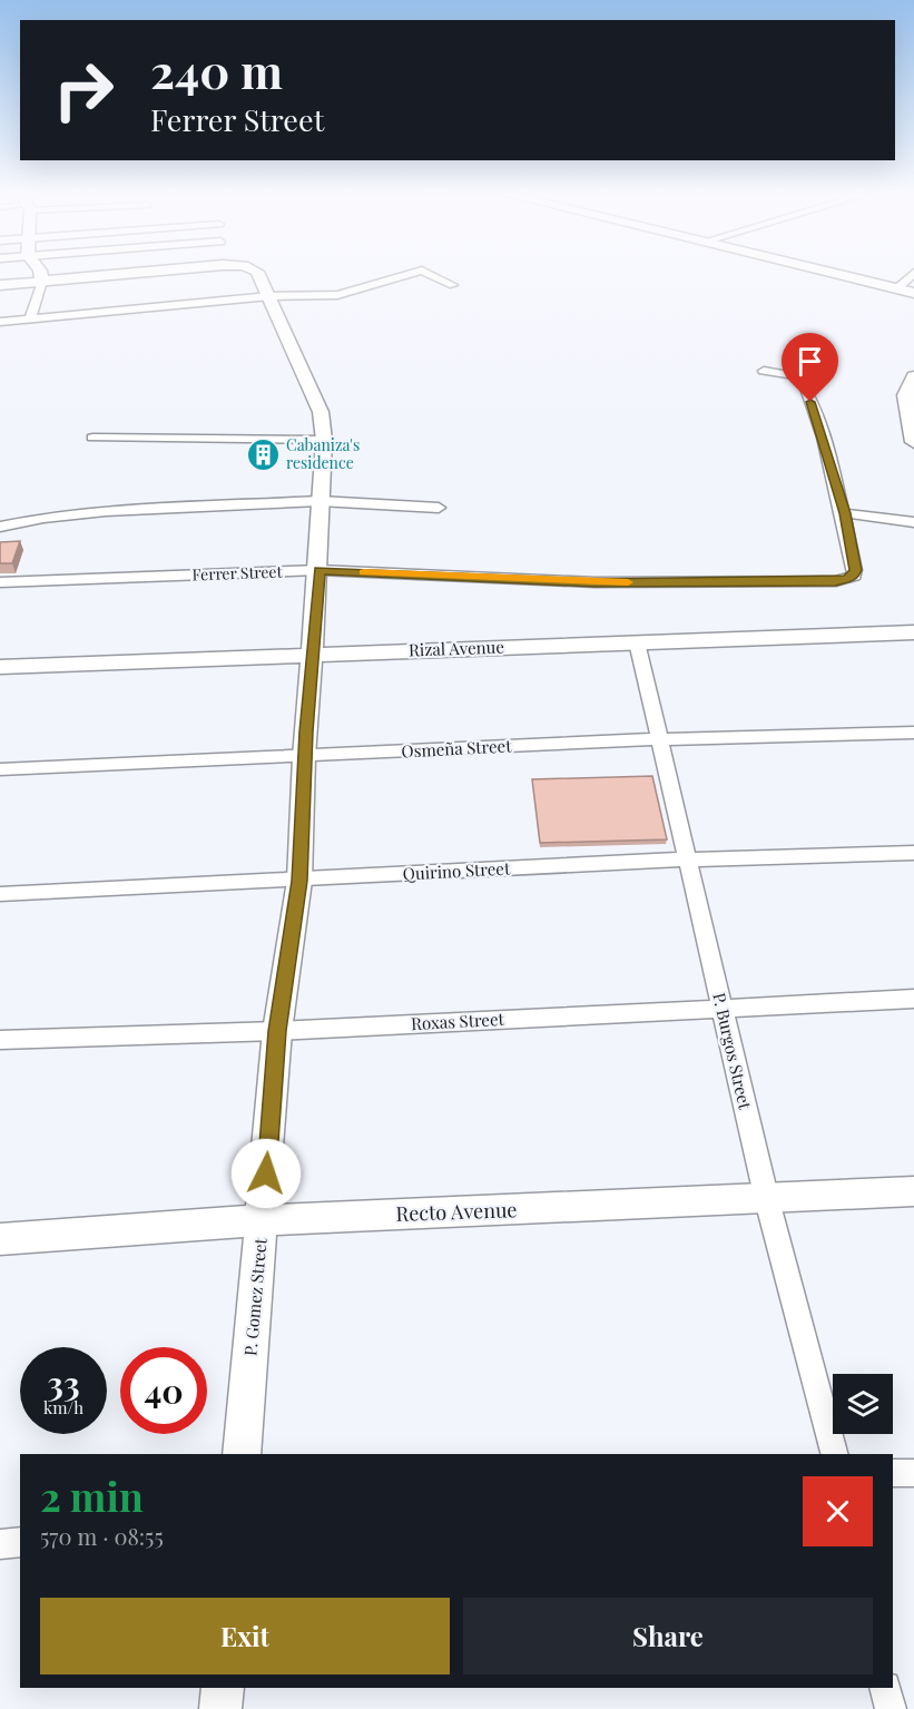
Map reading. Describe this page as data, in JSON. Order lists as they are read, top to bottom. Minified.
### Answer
{"streets":{"street":["Ferrer Street","Rizal Avenue","Osmeña Street","Quirino Street","Roxas Street","P. Burgos Street","Recto Avenue","P. Gomez Street"]},"crossings":[["Ferrer Street","P. Gomez Street"],["Rizal Avenue","P. Burgos Street"],["Rizal Avenue","P. Gomez Street"],["Osmeña Street","P. Burgos Street"],["Osmeña Street","P. Gomez Street"],["Quirino Street","P. Burgos Street"],["Quirino Street","P. Gomez Street"],["Roxas Street","P. Burgos Street"],["Roxas Street","P. Gomez Street"],["P. Burgos Street","Recto Avenue"],["Recto Avenue","P. Gomez Street"]],"places":{"building":["Cabaniza's residence"]},"page":{"turn":["240 m","Ferrer Street"],"speed":"33 km/h","limit":"40","heading":["2 min","570 m · 08:55"],"buttons":["Exit","Share"]}}
